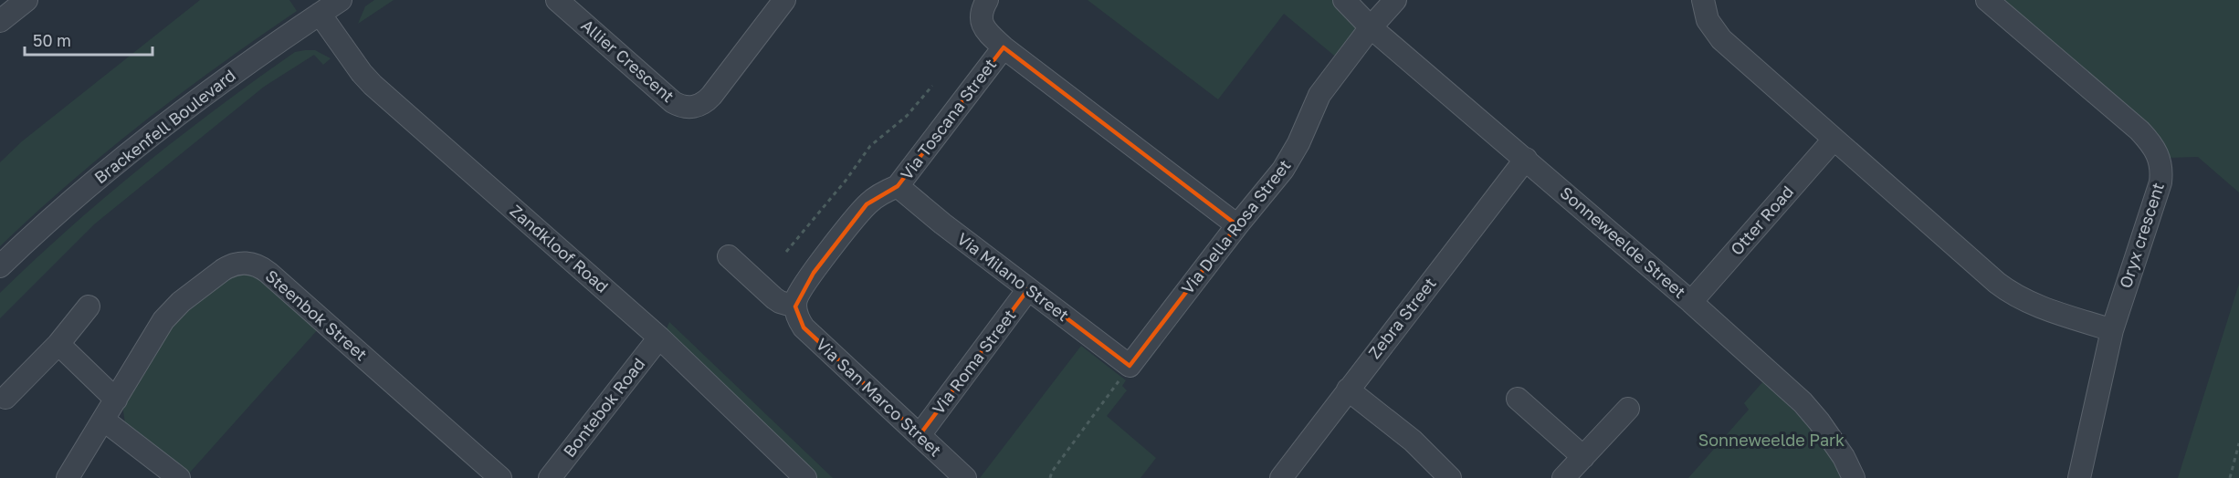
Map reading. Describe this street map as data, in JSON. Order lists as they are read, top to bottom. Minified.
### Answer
{"streets":{"street":["Allier Crescent","Via Toscana Street","Brackenfell Boulevard","Otter Road","Via Della Rosa Street","Oryx crescent","Sonneweelde Street","Zandkloof Road","Via Milano Street","Steenbok Street","Zebra Street","Via Roma Street","Via San Marco Street","Bontebok Road"]},"crossings":[["Via Toscana Street","Via Della Rosa Street"],["Via Toscana Street","Via Milano Street"],["Via Toscana Street","Via San Marco Street"],["Brackenfell Boulevard","Zandkloof Road"],["Otter Road","Sonneweelde Street"],["Via Della Rosa Street","Sonneweelde Street"],["Via Della Rosa Street","Via Milano Street"],["Sonneweelde Street","Zebra Street"],["Zandkloof Road","Bontebok Road"],["Via Milano Street","Via Roma Street"],["Via Roma Street","Via San Marco Street"]],"parks":["Sonneweelde Park"],"scale_bar":"50 m"}
